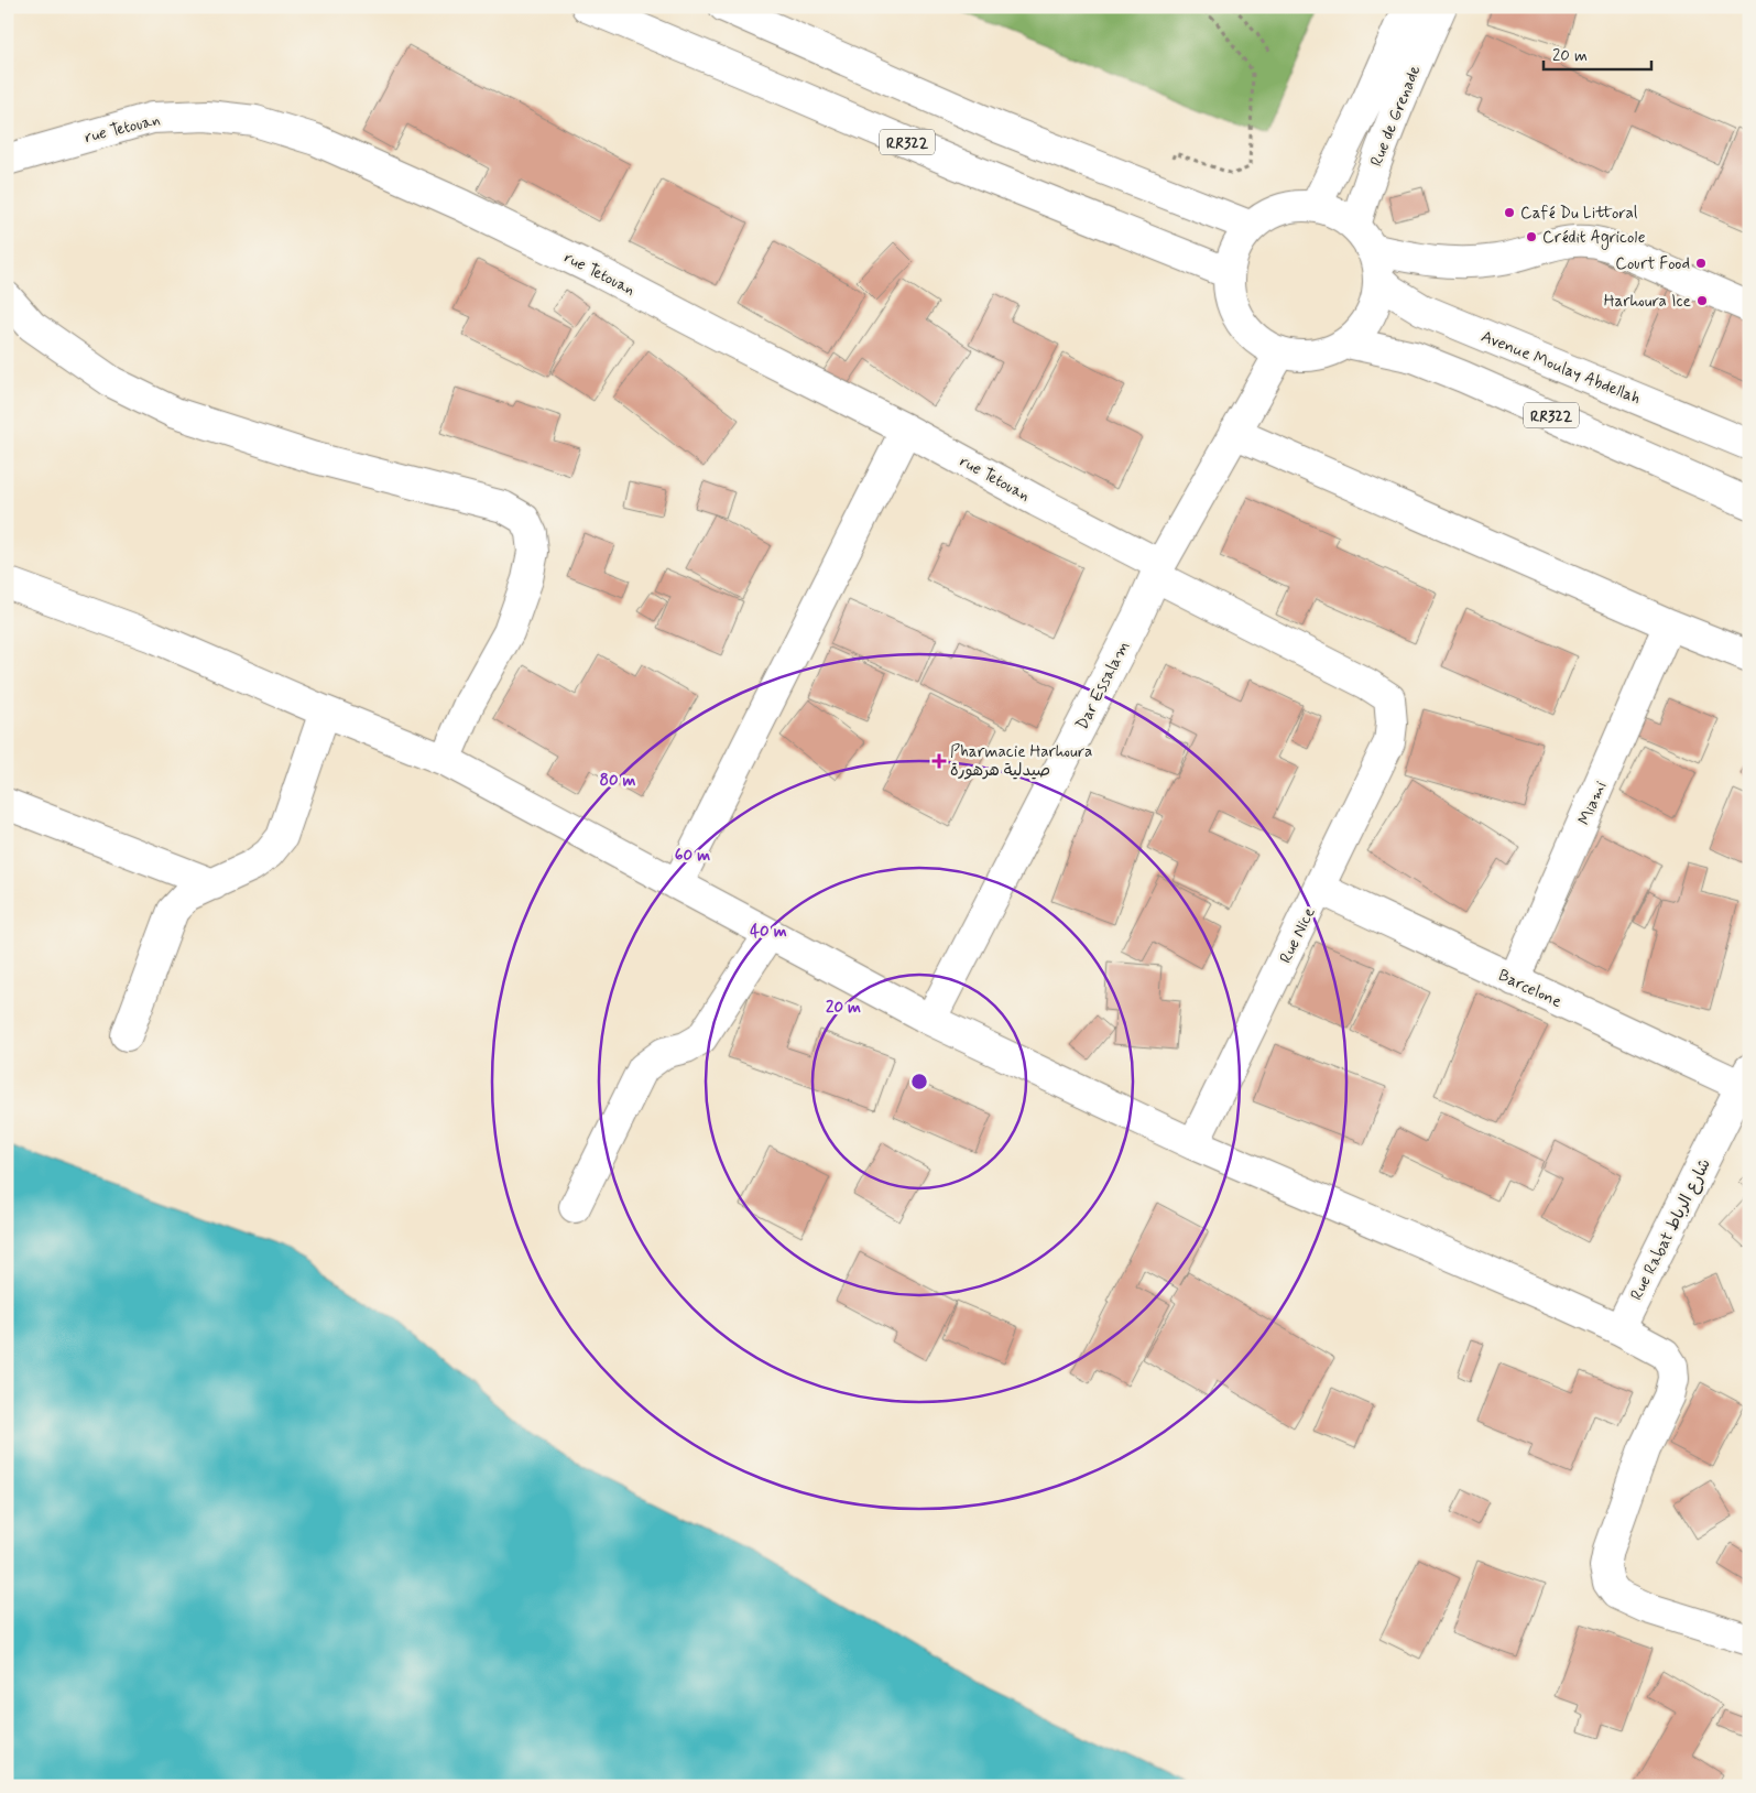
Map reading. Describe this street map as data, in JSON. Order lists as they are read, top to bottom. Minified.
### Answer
{"streets":{"street":["Rue de Grenade","rue Tetouan","RR322","Avenue Moulay Abdellah","Dar Essalam","Miami","Rue Nice","Barcelone","Rue Rabat شارع الرباط"]},"crossings":[["Rue de Grenade","RR322"],["Rue de Grenade","Avenue Moulay Abdellah"],["Rue de Grenade","Dar Essalam"],["rue Tetouan","Dar Essalam"],["rue Tetouan","Rue Nice"],["RR322","Avenue Moulay Abdellah"],["RR322","Dar Essalam"],["Avenue Moulay Abdellah","Dar Essalam"],["Miami","Barcelone"],["Rue Nice","Barcelone"],["Barcelone","Rue Rabat شارع الرباط"]],"places":{"other":["Café Du Littoral","Crédit Agricole","Court Food","Harhoura Ice"],"health":["Pharmacie Harhoura صيدلية هرهورة"]},"scale_bar":"20 m","rings":["80 m","60 m","40 m","20 m"]}
